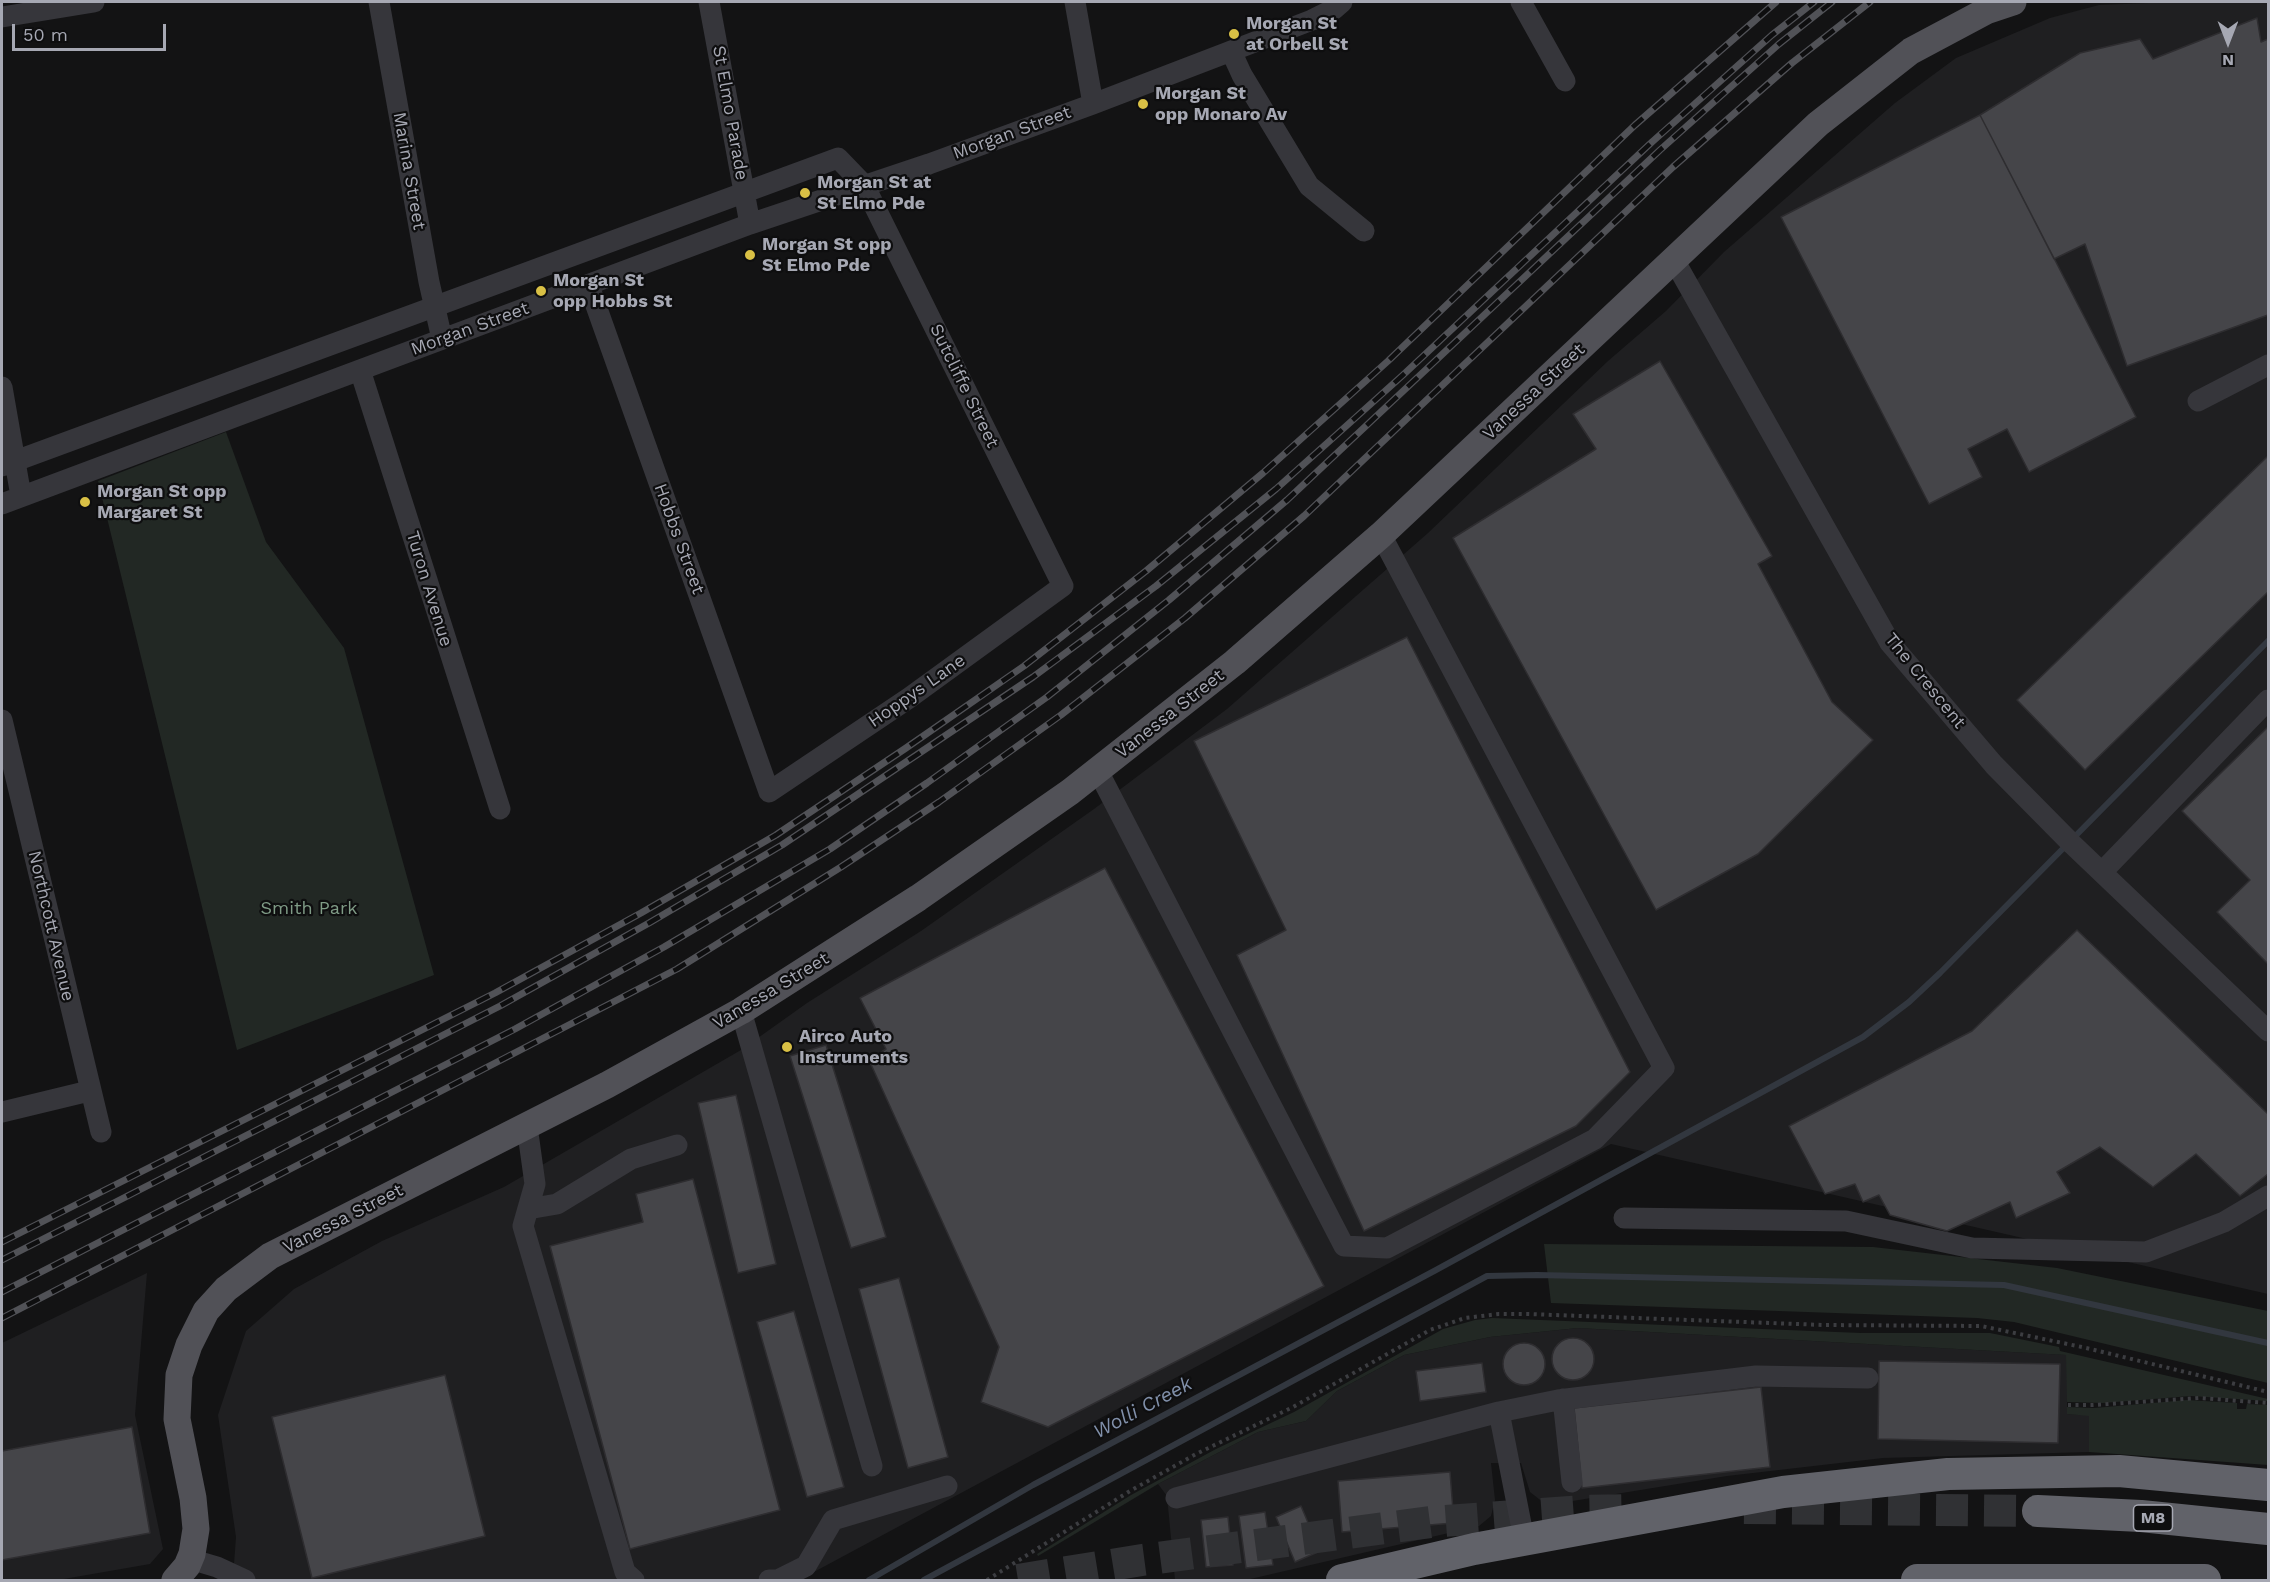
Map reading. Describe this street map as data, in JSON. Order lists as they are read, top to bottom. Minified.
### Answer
{"streets":{"highway":["M8"],"main road":["Vanessa Street"],"street":["St Elmo Parade","Morgan Street","Marina Street","Sutcliffe Street","Hobbs Street","Turon Avenue","The Crescent","Hoppys Lane","Northcott Avenue"]},"crossings":[["St Elmo Parade","Morgan Street"],["St Elmo Parade","Sutcliffe Street"],["Morgan Street","Marina Street"],["Morgan Street","Sutcliffe Street"],["Morgan Street","Hobbs Street"],["Morgan Street","Turon Avenue"],["Sutcliffe Street","Hoppys Lane"],["Vanessa Street","The Crescent"],["Hobbs Street","Hoppys Lane"]],"water":["Wolli Creek"],"parks":["Smith Park"],"places":["Morgan St at Orbell St","Morgan St opp Monaro Av","Morgan St at St Elmo Pde","Morgan St opp St Elmo Pde","Morgan St opp Hobbs St","Morgan St opp Margaret St","Airco Auto Instruments"],"scale_bar":"50 m","north":"bottom"}
